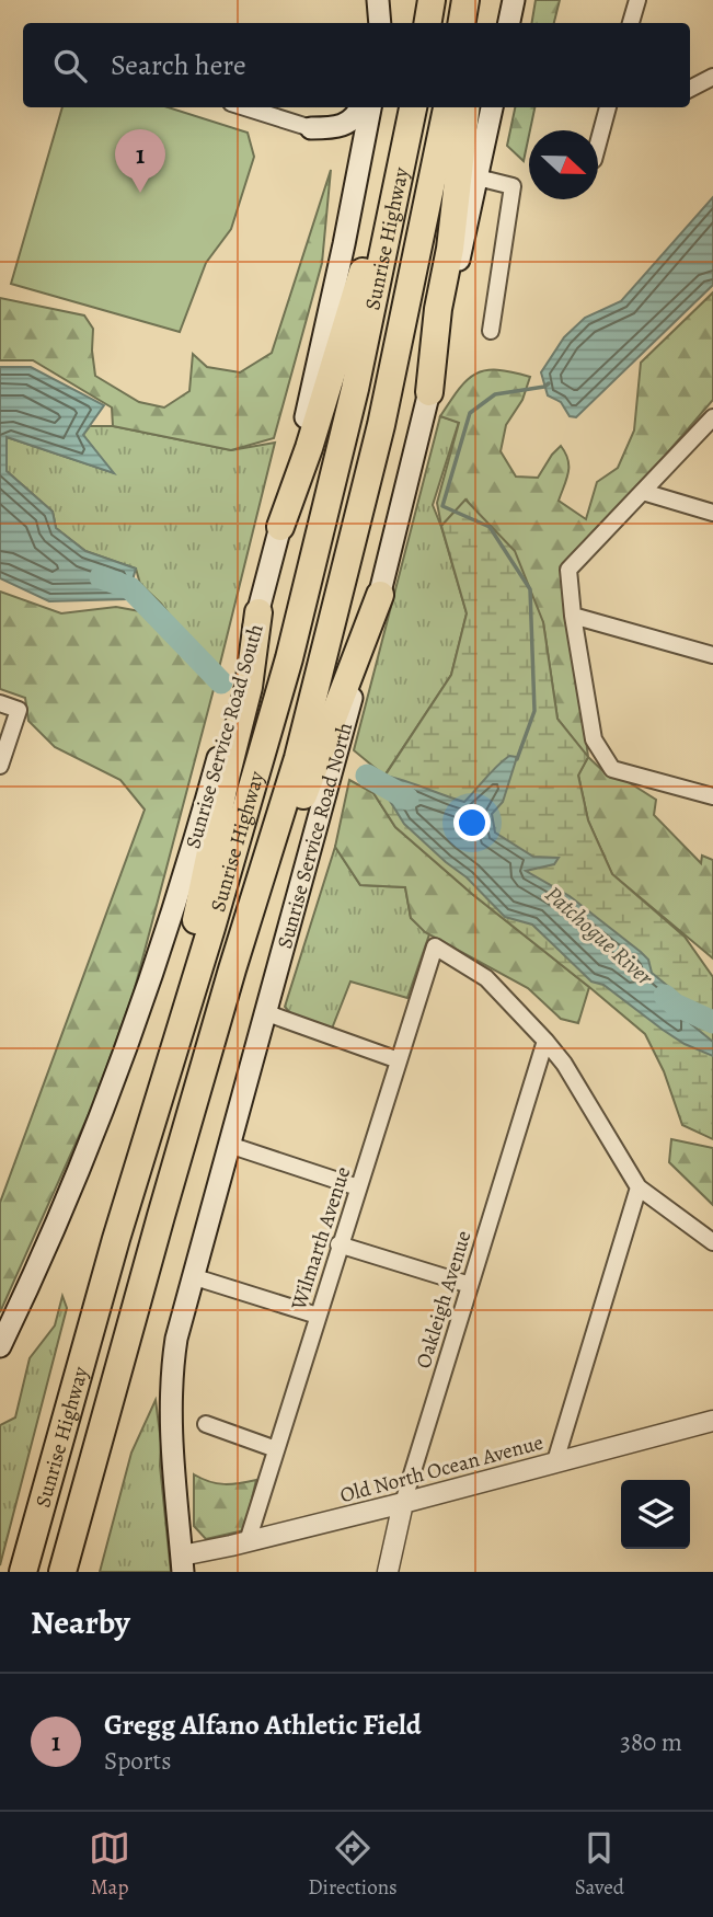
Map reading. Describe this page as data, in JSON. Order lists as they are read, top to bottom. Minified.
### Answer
{"streets":{"highway":["Sunrise Highway"],"main road":["Sunrise Service Road South","Sunrise Service Road North"],"street":["Wilmarth Avenue","Oakleigh Avenue","Old North Ocean Avenue"]},"crossings":[["Sunrise Service Road North","Old North Ocean Avenue"],["Wilmarth Avenue","Oakleigh Avenue"],["Wilmarth Avenue","Old North Ocean Avenue"],["Oakleigh Avenue","Old North Ocean Avenue"]],"water":["Patchogue River"],"north":"right","page":{"search":"Search here","pins":"1","heading":"Nearby","list":[{"mark":"1","name":"Gregg Alfano Athletic Field","note":"Sports","value":"380 m"}],"nav":["Map","Directions","Saved"]}}
